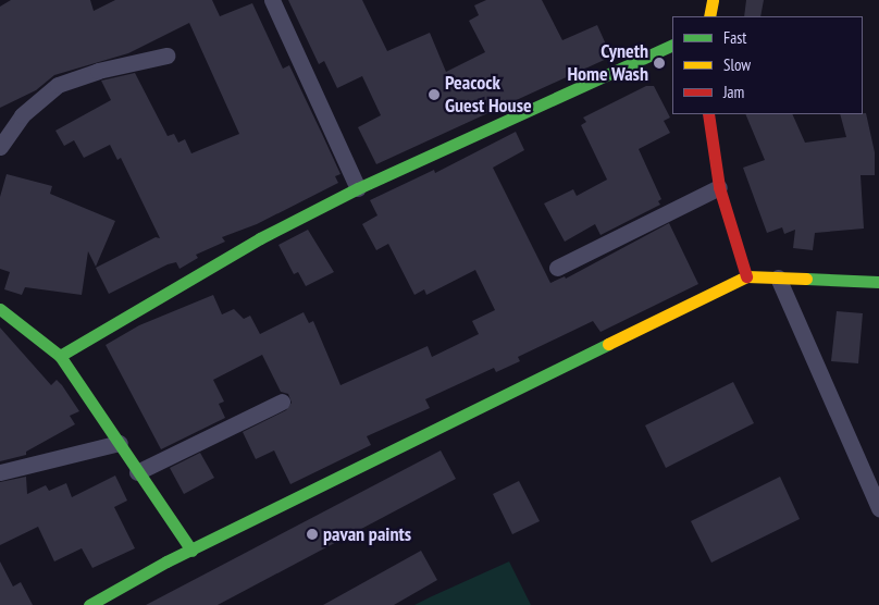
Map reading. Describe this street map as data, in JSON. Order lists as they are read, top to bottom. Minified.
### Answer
{"places":["Cyneth Home Wash","Peacock Guest House","pavan paints"],"legend":["Fast","Slow","Jam"]}
